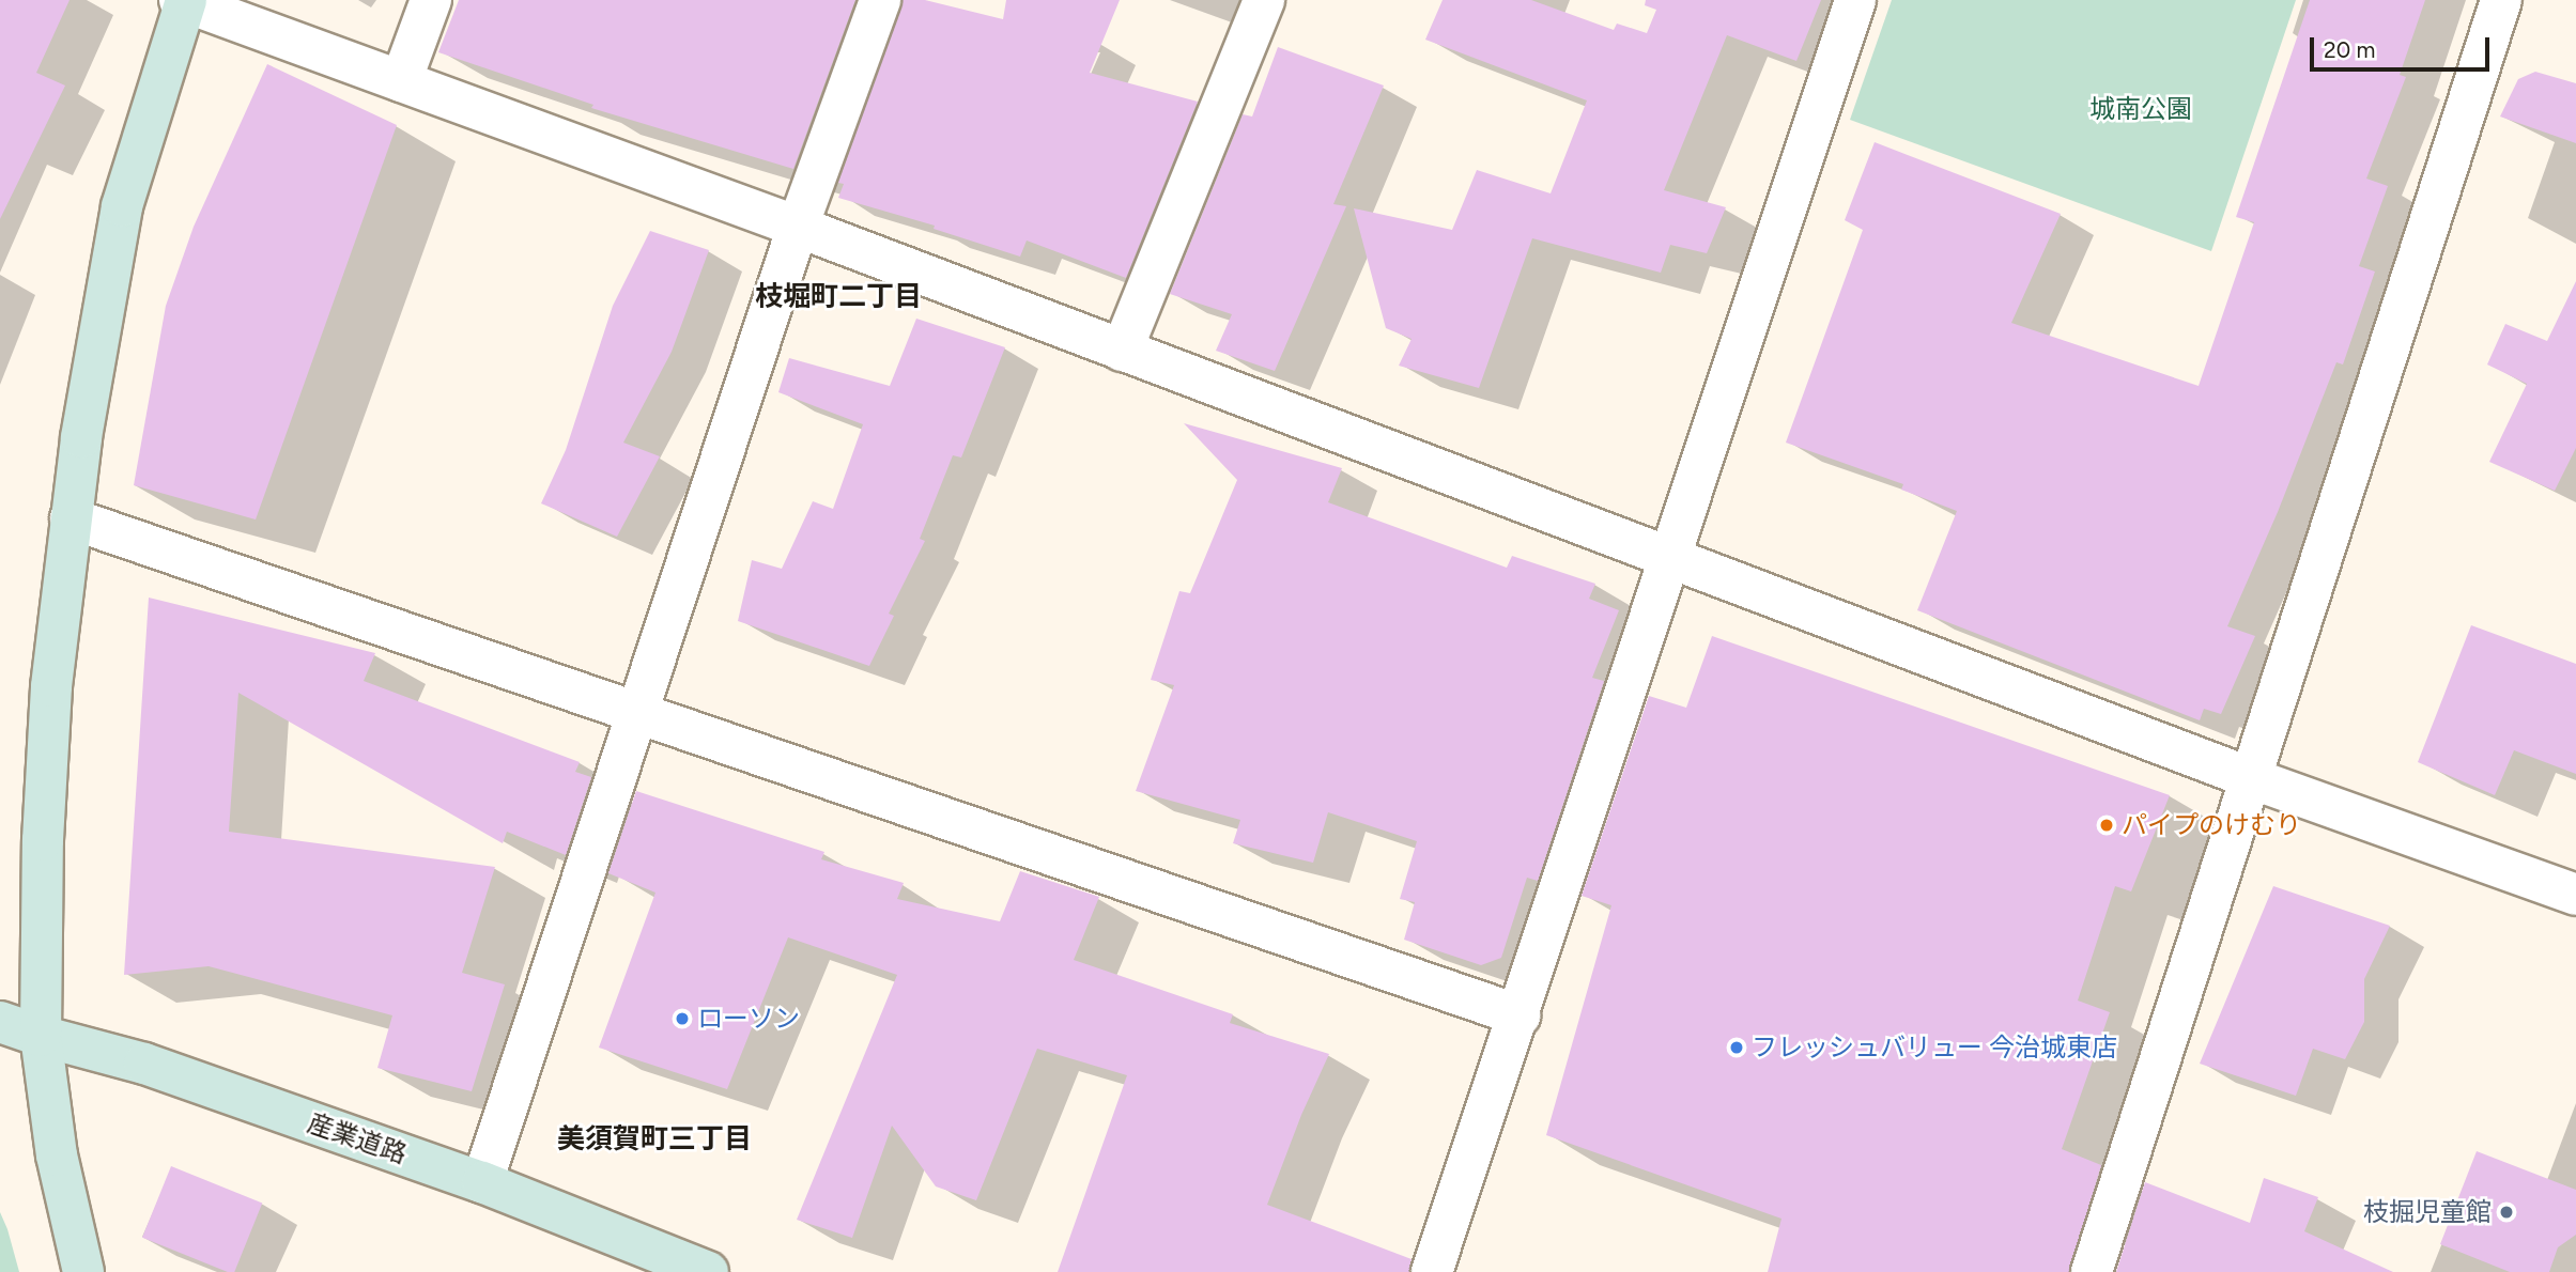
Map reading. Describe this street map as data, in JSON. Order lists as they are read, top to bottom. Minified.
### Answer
{"streets":{"street":["産業道路"]},"districts":["枝堀町二丁目","美須賀町三丁目"],"parks":["城南公園"],"places":["パイプのけむり","ローソン","フレッシュバリュー 今治城東店","枝掘児童館"],"scale_bar":"20 m"}
